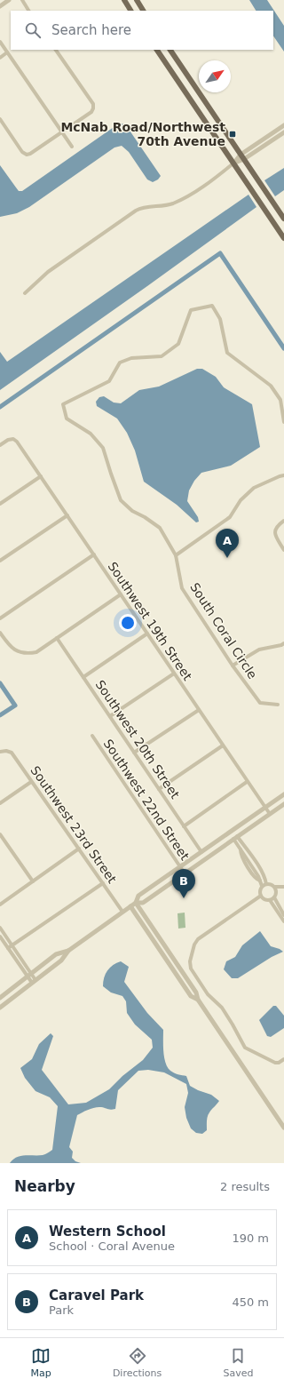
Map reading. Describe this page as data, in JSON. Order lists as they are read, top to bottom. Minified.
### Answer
{"streets":{"street":["Southwest 19th Street","South Coral Circle","Southwest 20th Street","Southwest 22nd Street","Southwest 23rd Street"]},"places":{"transit":["McNab Road/Northwest 70th Avenue"]},"north":"top right","page":{"search":"Search here","pins":["A","B"],"heading":["Nearby","2 results"],"list":[{"mark":"A","name":"Western School","note":"School · Coral Avenue","value":"190 m"},{"mark":"B","name":"Caravel Park","note":"Park","value":"450 m"}],"nav":["Map","Directions","Saved"]}}
